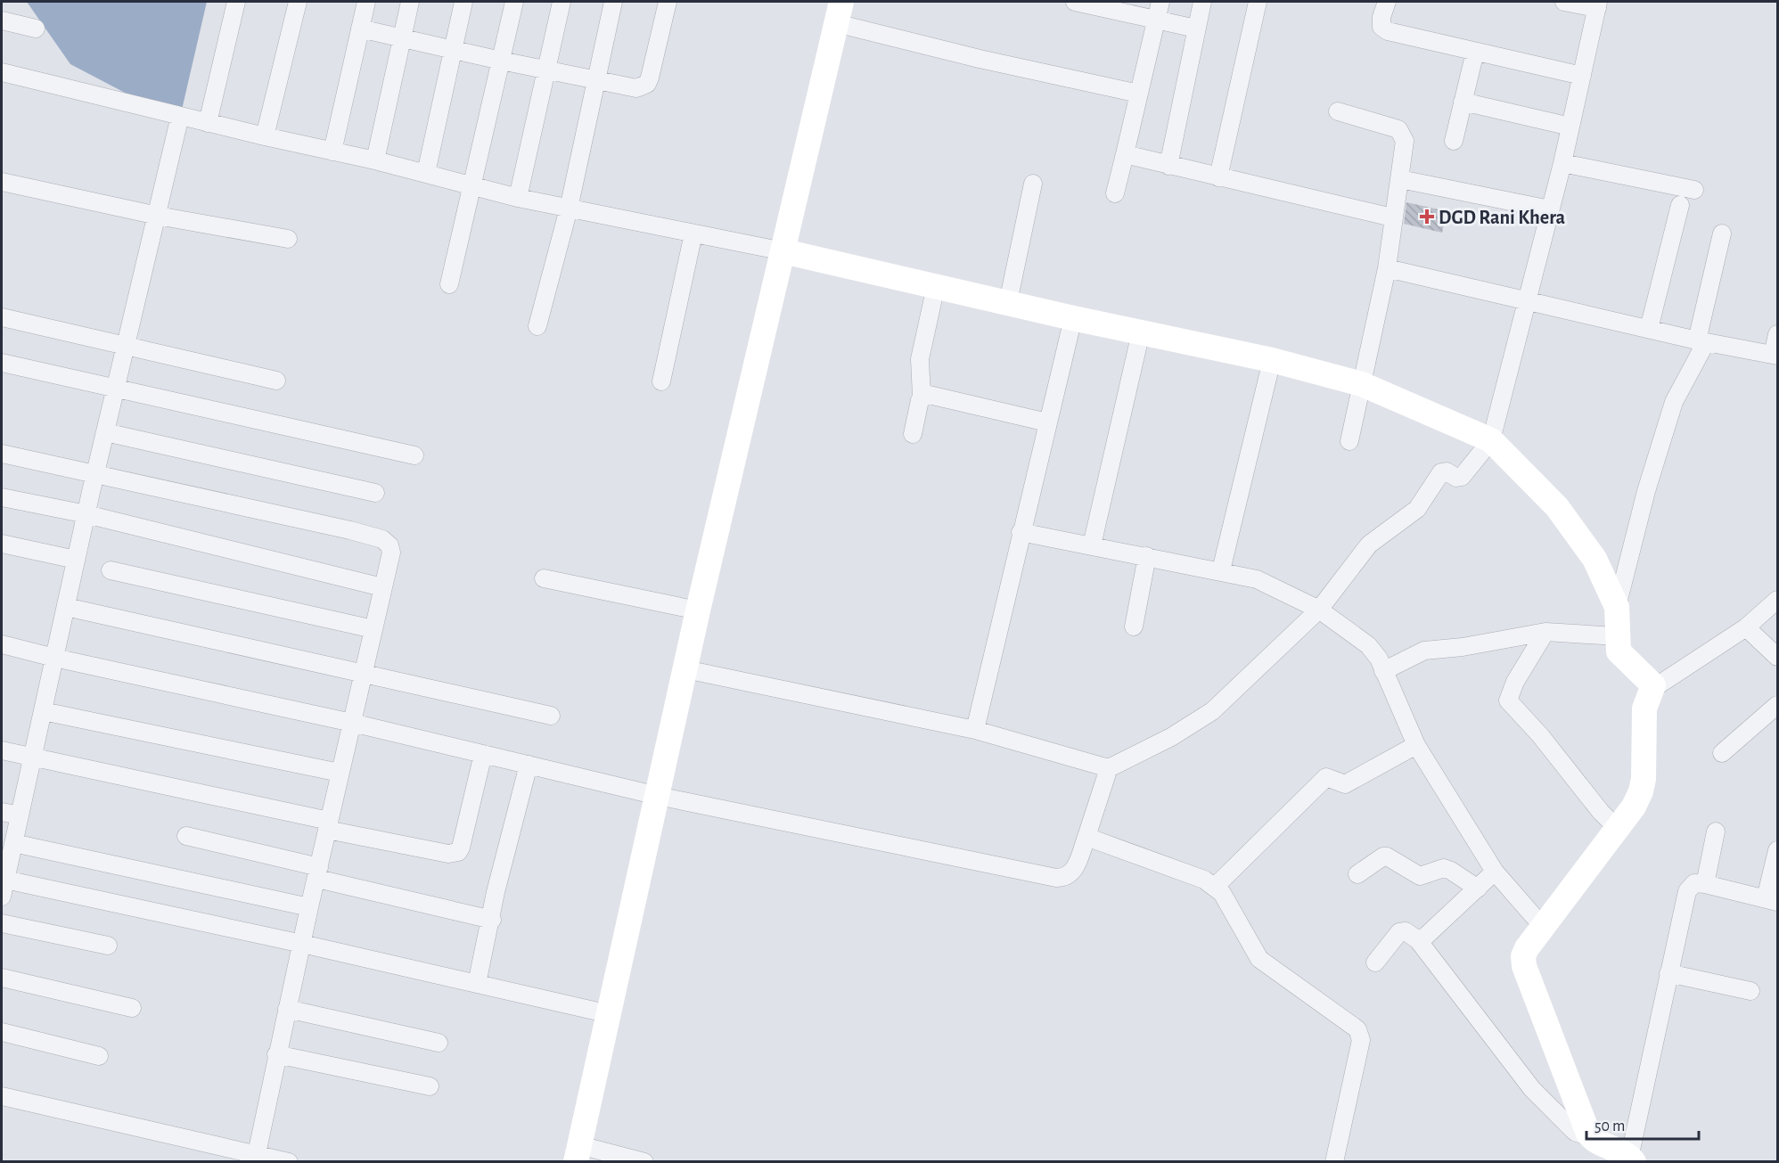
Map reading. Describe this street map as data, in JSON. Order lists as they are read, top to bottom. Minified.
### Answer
{"places":{"health":["DGD Rani Khera"]},"scale_bar":"50 m"}
